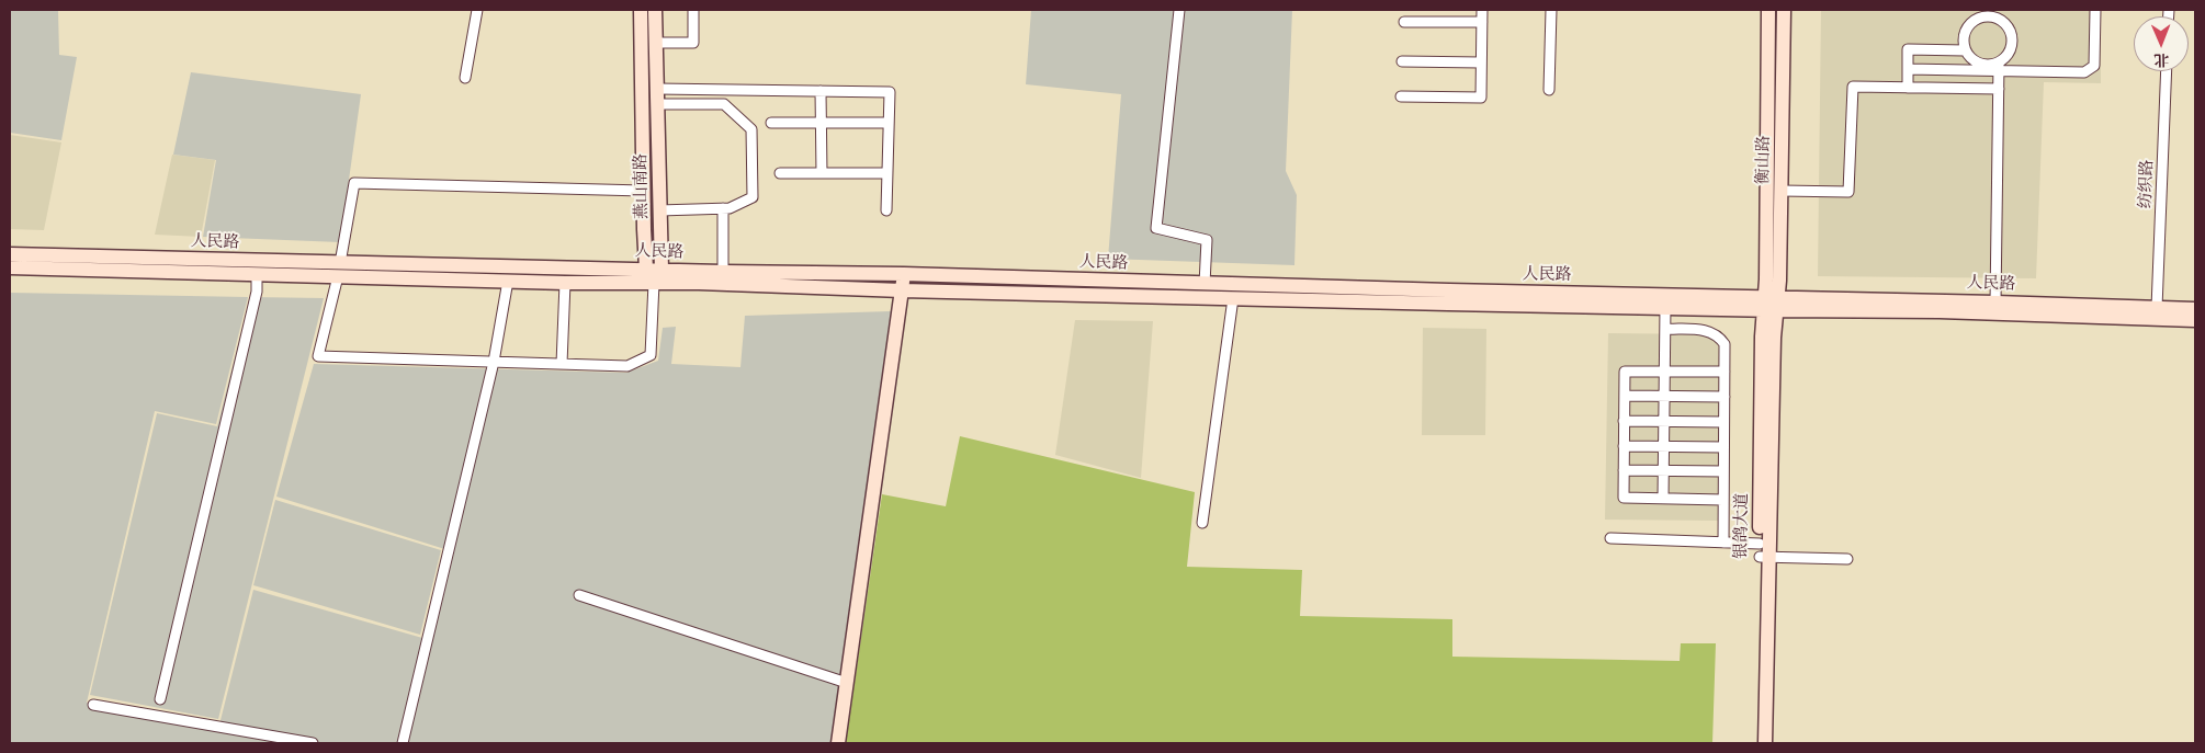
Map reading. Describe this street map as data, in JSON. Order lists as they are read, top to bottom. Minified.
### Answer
{"streets":{"main road":["衡山路","燕山南路","人民路","银鸽大道"],"street":["纺织路"]},"crossings":[["衡山路","人民路"],["衡山路","银鸽大道"],["纺织路","人民路"],["燕山南路","人民路"],["人民路","银鸽大道"]],"north":"bottom"}
